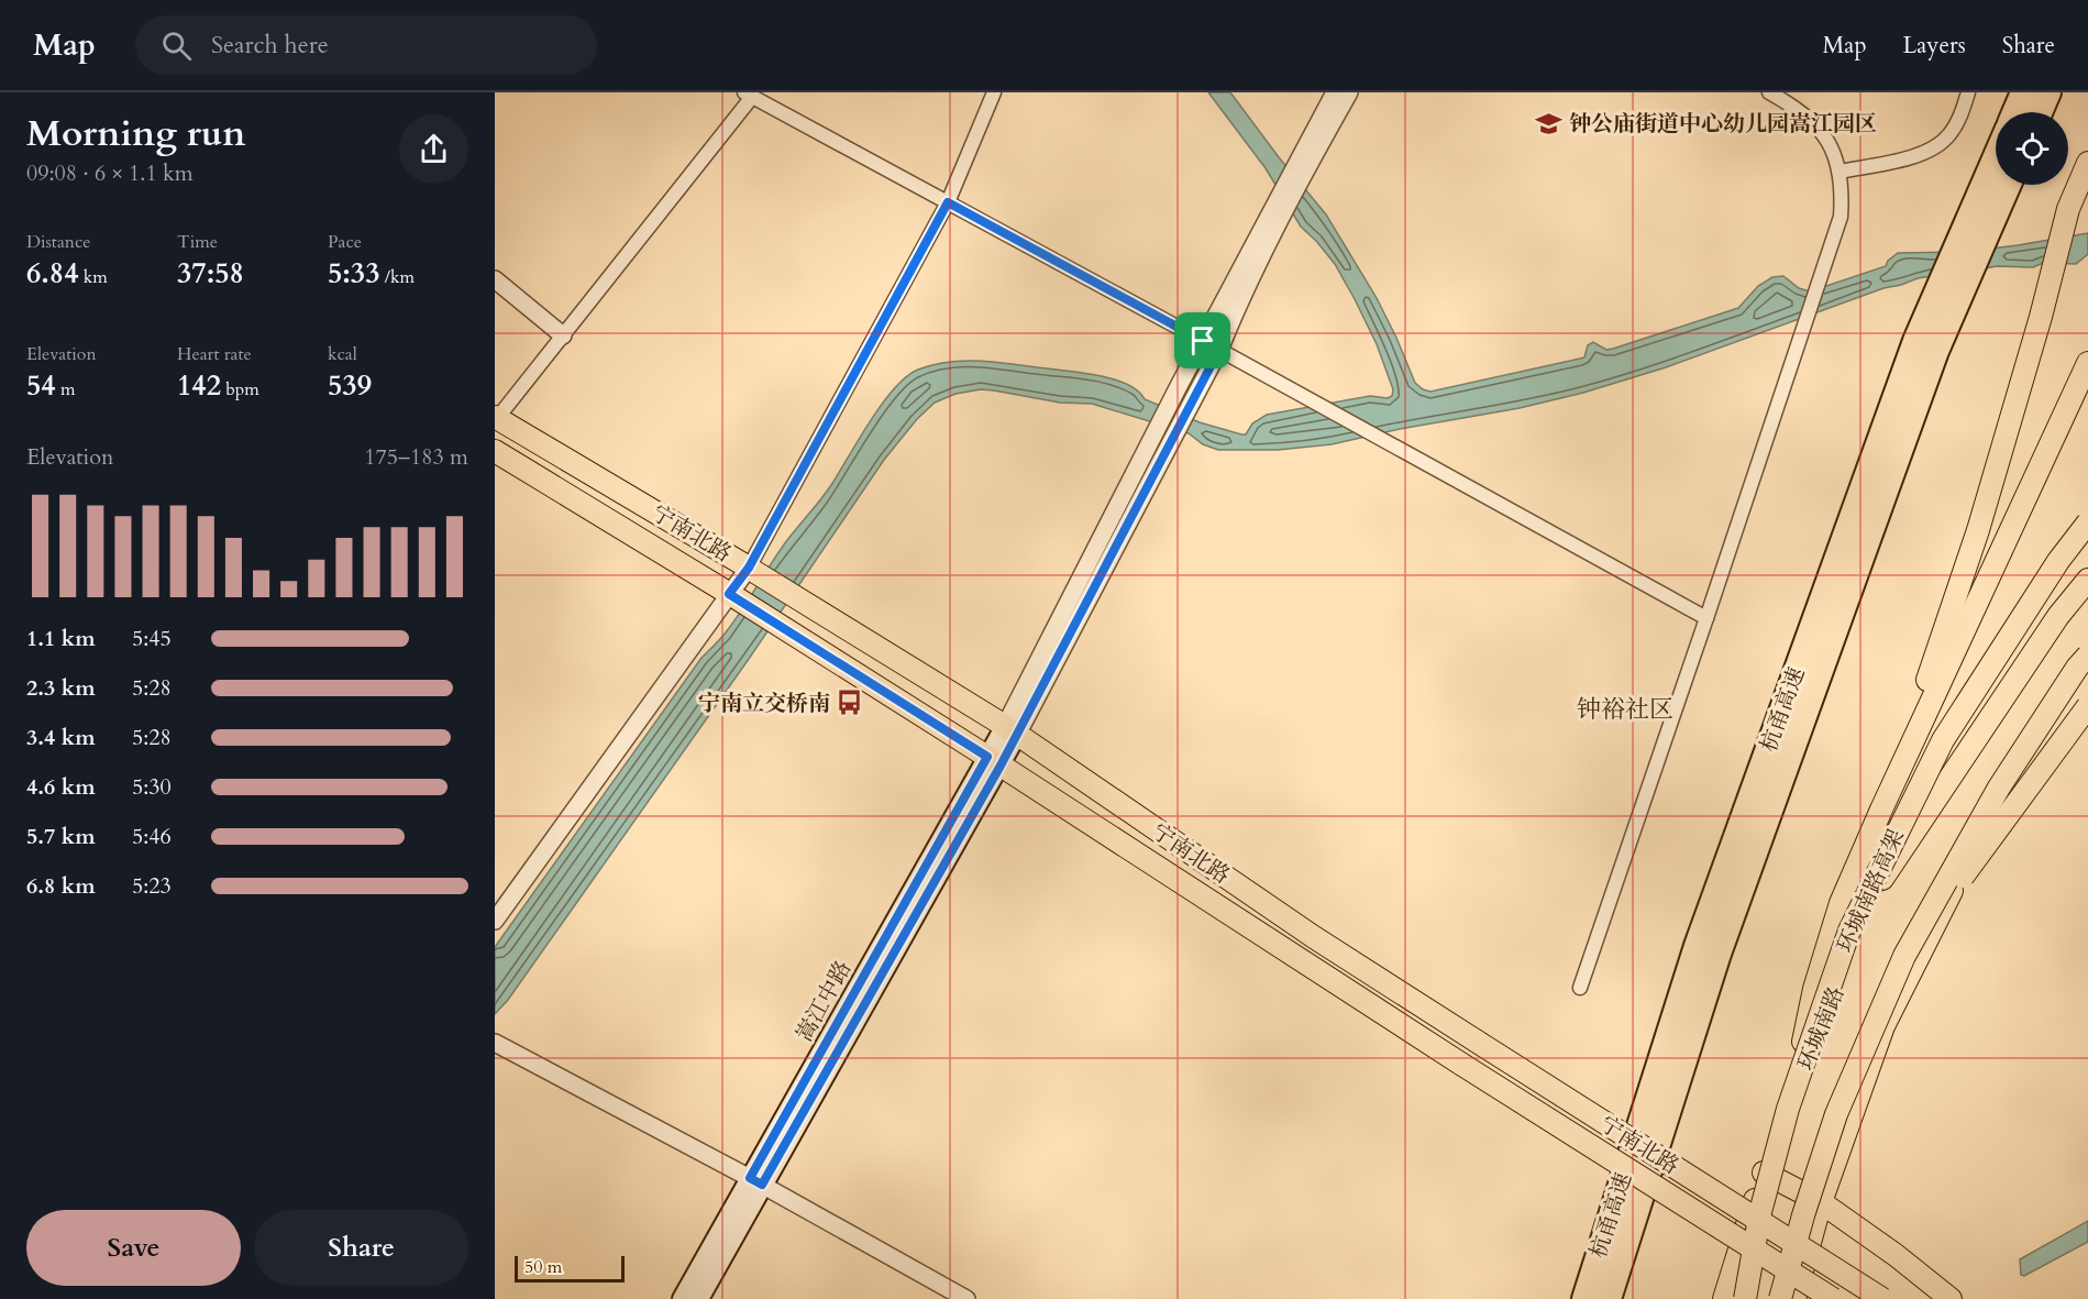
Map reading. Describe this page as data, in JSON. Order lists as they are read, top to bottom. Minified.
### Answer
{"streets":{"highway":["杭甬高速"],"main road":["宁南北路","环城南路高架","嵩江中路","环城南路"]},"crossings":[["宁南北路","嵩江中路"]],"districts":["钟裕社区"],"places":{"school or university":["钟公庙街道中心幼儿园嵩江园区"],"bus stop":["宁南立交桥南"]},"scale_bar":"50 m","page":{"header":"Map","search":"Search here","nav":["Map","Layers","Share"],"heading":["Morning run","09:08 · 6 × 1.1 km"],"stats":[["Distance","6.84 km"],["Time","37:58"],["Pace","5:33 /km"],["Elevation","54 m"],["Heart rate","142 bpm"],["kcal","539"]],"chart":["Elevation","175–183 m"],"list":[{"name":"1.1 km","note":"5:45"},{"name":"2.3 km","note":"5:28"},{"name":"3.4 km","note":"5:28"},{"name":"4.6 km","note":"5:30"},{"name":"5.7 km","note":"5:46"},{"name":"6.8 km","note":"5:23"}],"buttons":["Save","Share"],"scale":"50 m"}}
